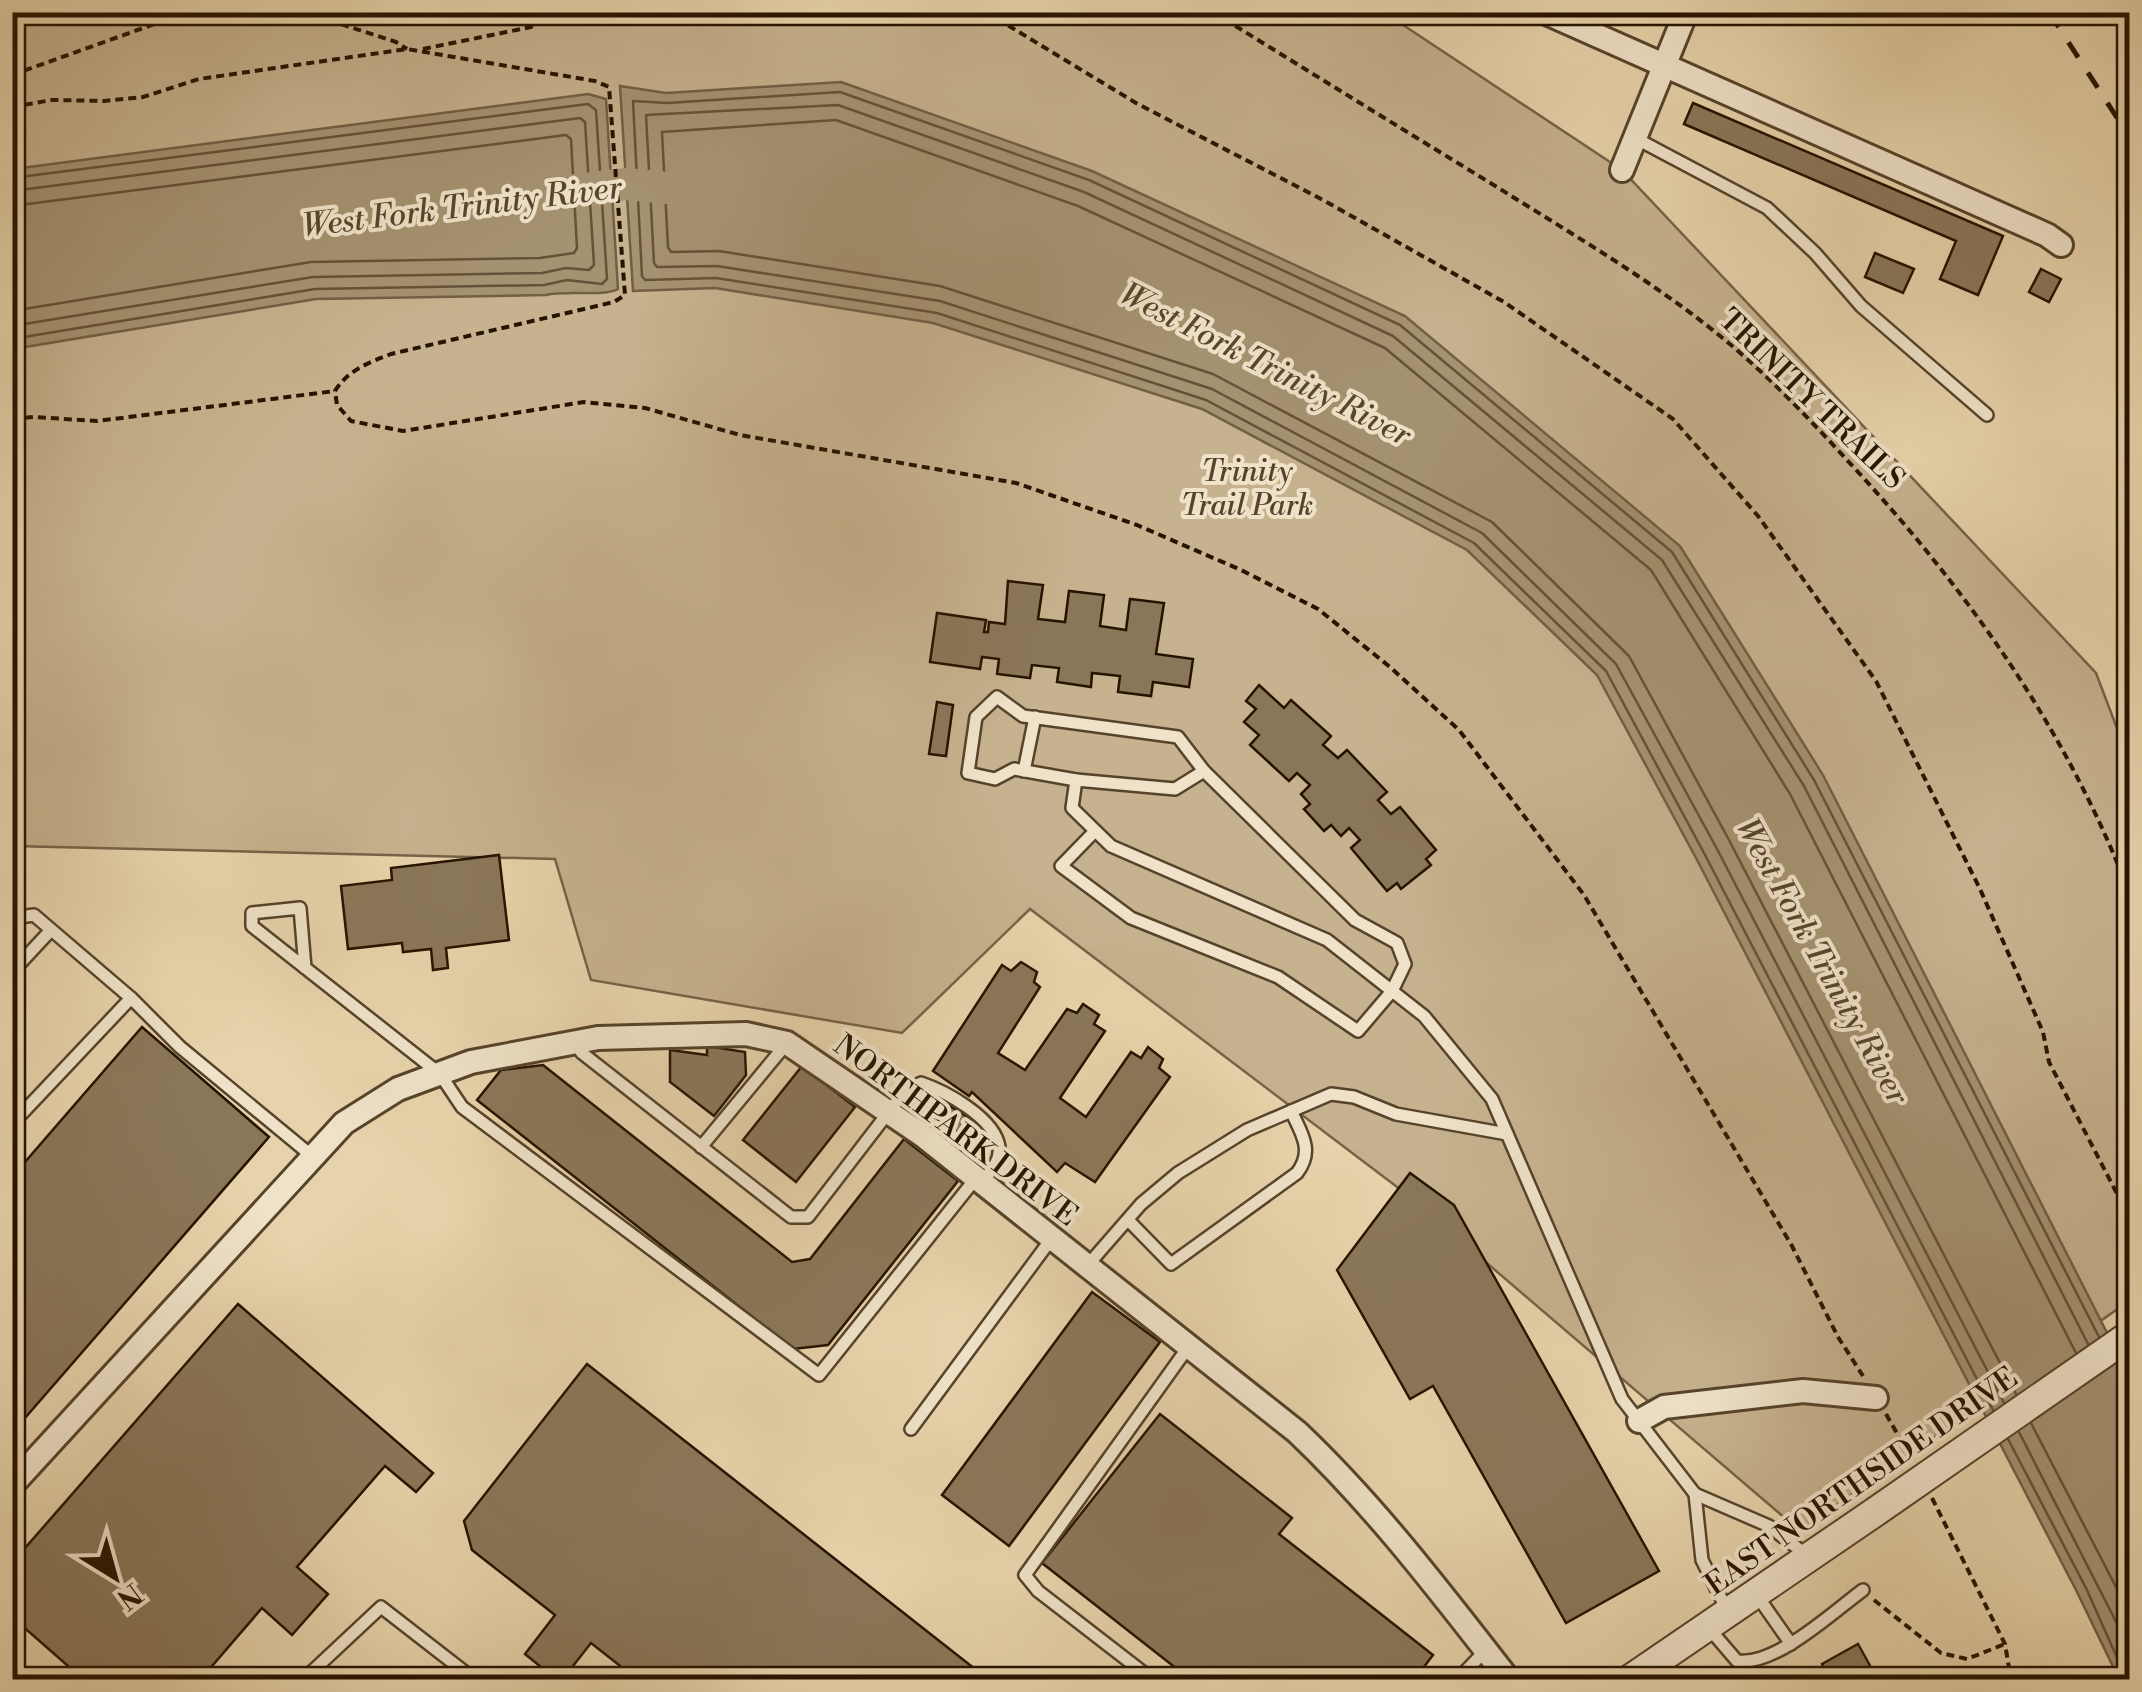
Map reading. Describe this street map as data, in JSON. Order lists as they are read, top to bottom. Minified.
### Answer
{"streets":{"street":["NORTHPARK DRIVE","EAST NORTHSIDE DRIVE"],"path":["TRINITY TRAILS"]},"water":["West Fork Trinity River"],"parks":["Trinity Trail Park"],"north":"bottom right"}
